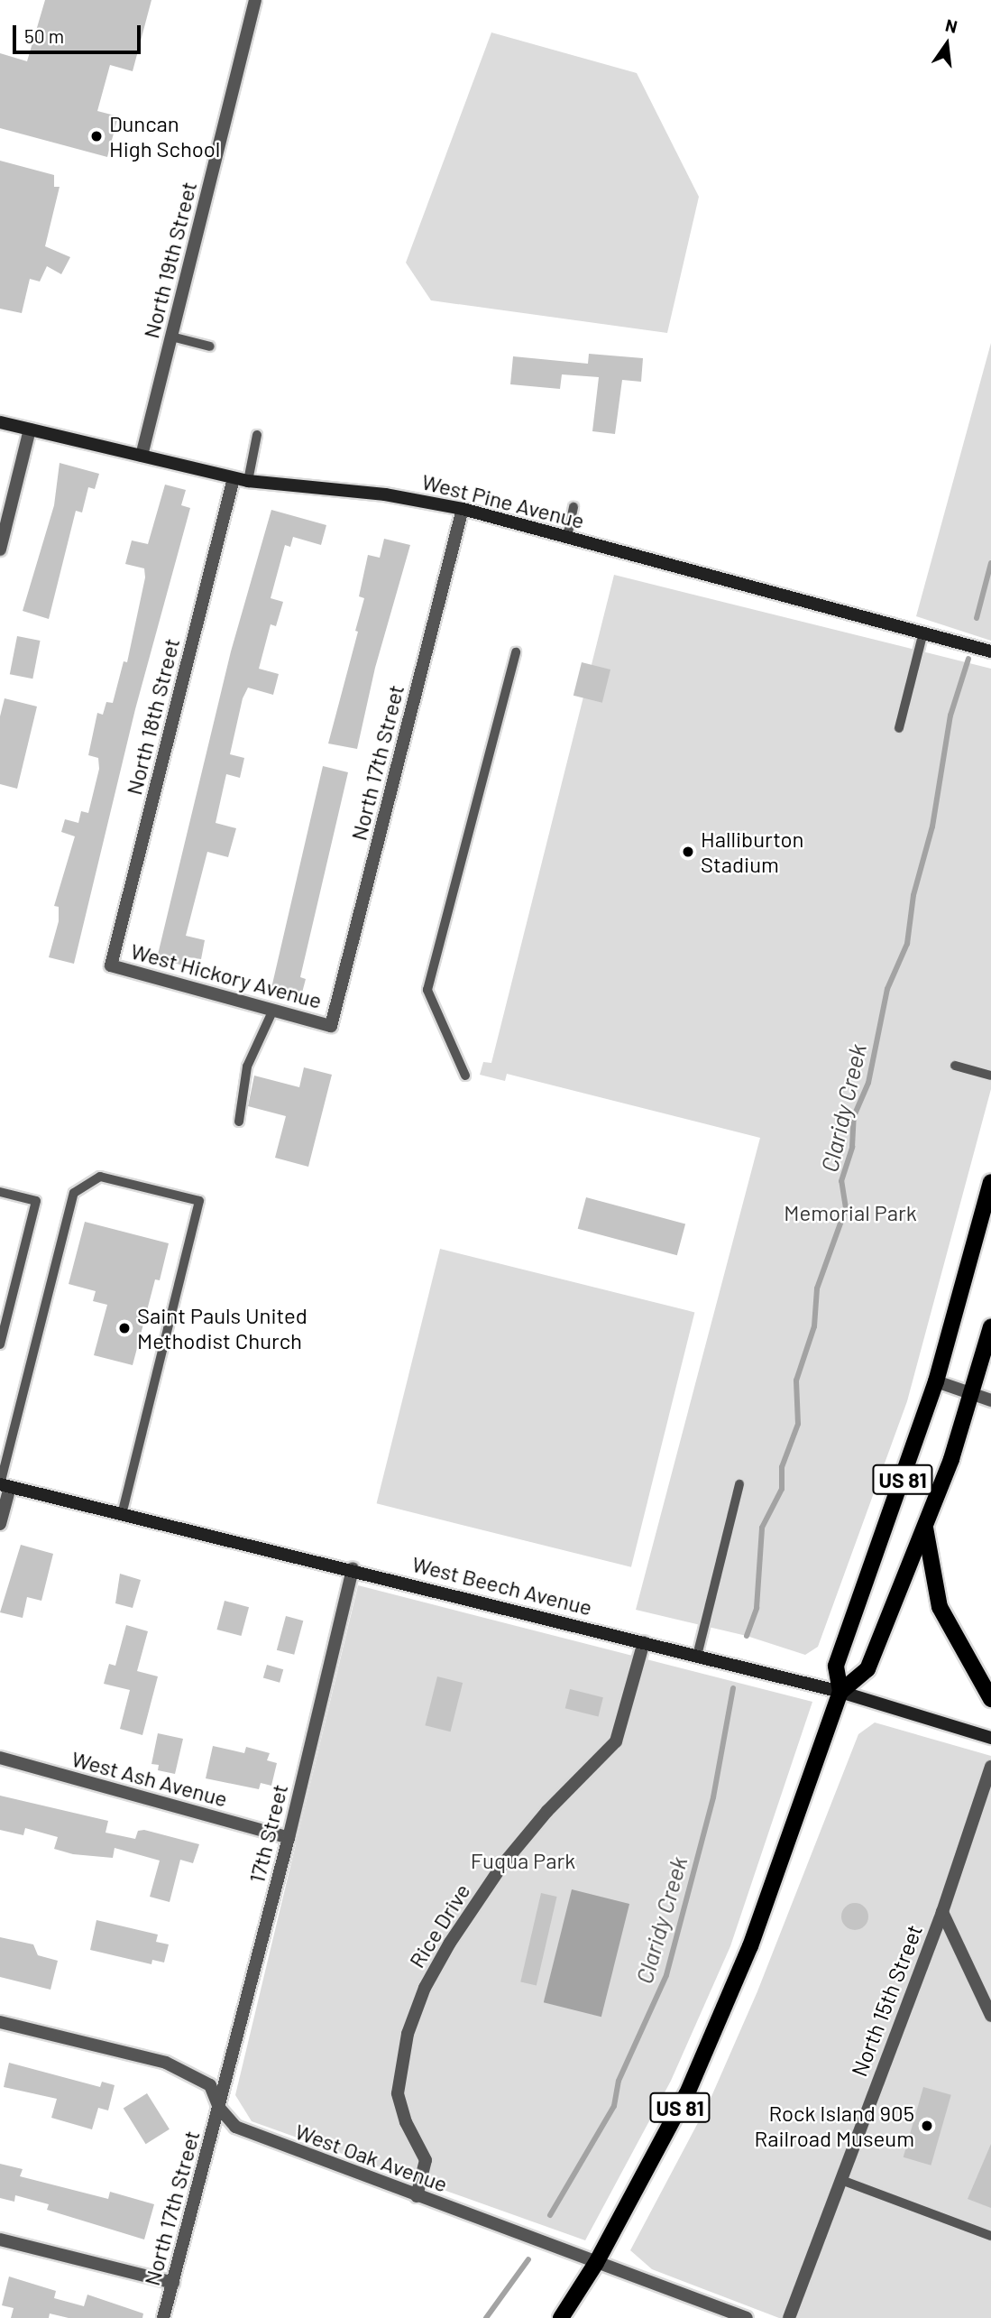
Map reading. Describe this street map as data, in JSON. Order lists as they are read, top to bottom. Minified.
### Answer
{"streets":{"main road":["US 81"],"street":["North 19th Street","West Pine Avenue","North 18th Street","North 17th Street","West Hickory Avenue","West Beech Avenue","West Ash Avenue","17th Street","Rice Drive","North 15th Street","West Oak Avenue"]},"crossings":[["North 19th Street","West Pine Avenue"],["West Pine Avenue","North 18th Street"],["West Pine Avenue","North 17th Street"],["North 18th Street","West Hickory Avenue"],["North 17th Street","West Hickory Avenue"],["North 17th Street","17th Street"],["North 17th Street","West Oak Avenue"],["US 81","West Beech Avenue"],["US 81","West Oak Avenue"],["West Beech Avenue","17th Street"],["West Beech Avenue","Rice Drive"],["West Ash Avenue","17th Street"],["17th Street","West Oak Avenue"],["Rice Drive","West Oak Avenue"]],"water":["Claridy Creek"],"parks":["Memorial Park","Fuqua Park"],"places":["Duncan High School","Halliburton Stadium","Saint Pauls United Methodist Church","Rock Island 905 Railroad Museum"],"scale_bar":"50 m","north":"top"}
